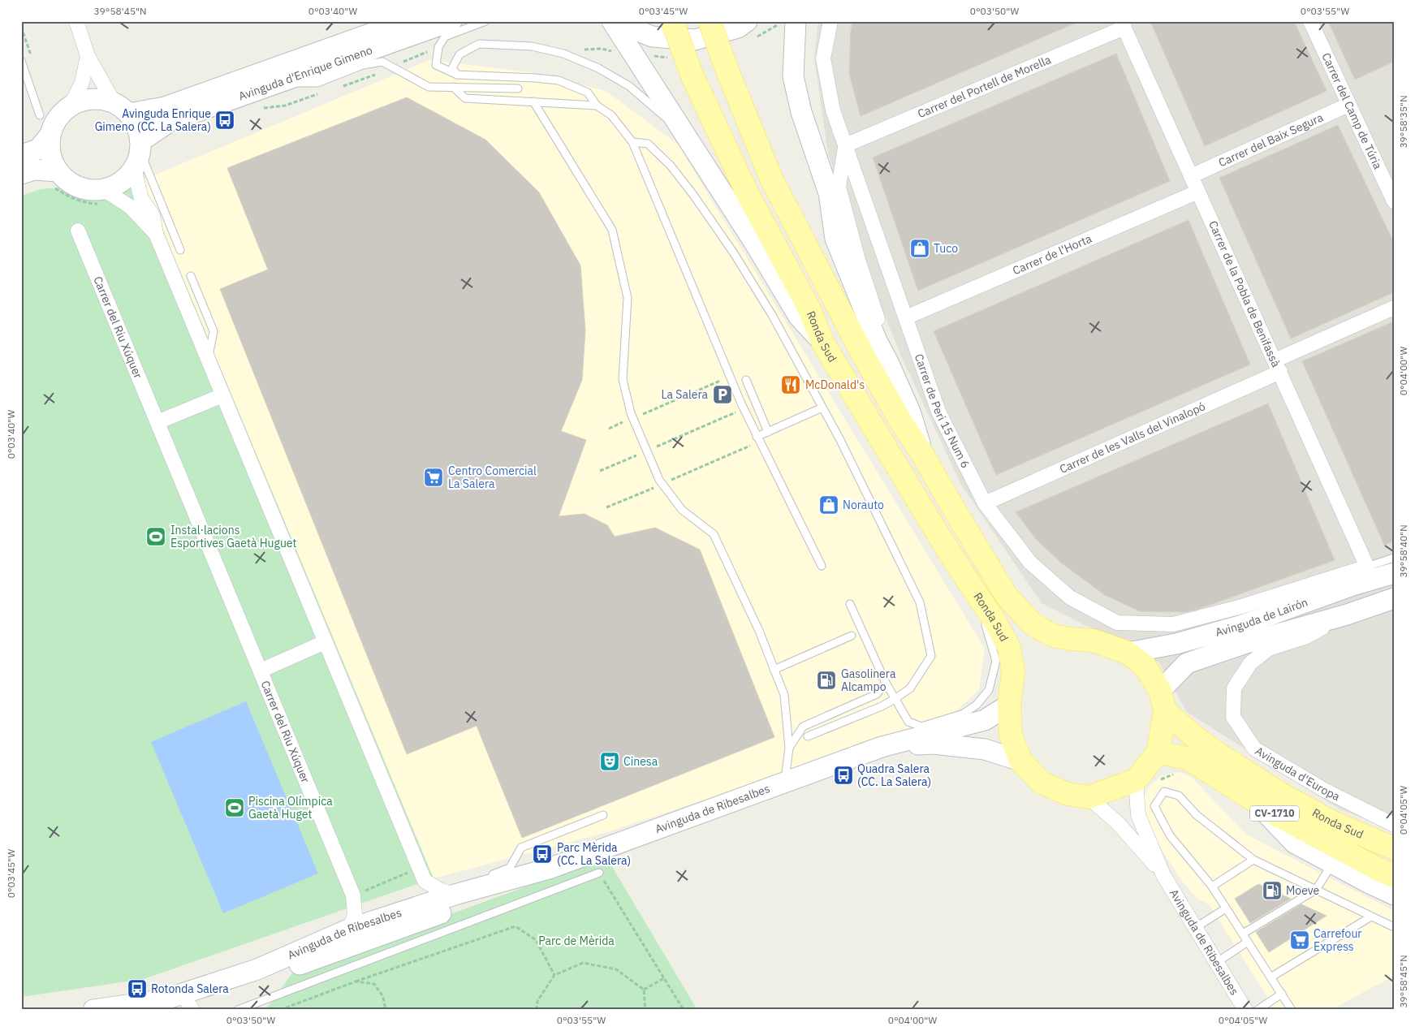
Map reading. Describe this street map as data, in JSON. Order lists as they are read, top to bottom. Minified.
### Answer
{"streets":{"main road":["Ronda Sud","CV-1710"],"street":["Avinguda d'Enrique Gimeno","Carrer del Portell de Morella","Carrer del Camp de Túria","Carrer del Baix Segura","Carrer de l'Horta","Carrer de la Pobla de Benifassà","Carrer del Riu Xúquer","Carrer de Peri 15 Num 6","Carrer de les Valls del Vinalopó","Avinguda de Lairón","Avinguda d'Europa","Avinguda de Ribesalbes"]},"crossings":[["Carrer del Portell de Morella","Carrer de la Pobla de Benifassà"],["Carrer del Portell de Morella","Carrer de Peri 15 Num 6"],["Carrer del Camp de Túria","Carrer del Baix Segura"],["Carrer del Baix Segura","Carrer de la Pobla de Benifassà"],["Carrer de l'Horta","Carrer de la Pobla de Benifassà"],["Carrer de l'Horta","Carrer de Peri 15 Num 6"],["Carrer de la Pobla de Benifassà","Carrer de les Valls del Vinalopó"],["Carrer de la Pobla de Benifassà","Avinguda de Lairón"],["Carrer del Riu Xúquer","Avinguda de Ribesalbes"],["Ronda Sud","Avinguda de Lairón"],["Ronda Sud","Avinguda de Ribesalbes"],["Carrer de Peri 15 Num 6","Carrer de les Valls del Vinalopó"],["Carrer de Peri 15 Num 6","Avinguda de Lairón"],["Avinguda de Lairón","Avinguda d'Europa"]],"parks":["Parc de Mèrida"],"places":{"bus stop":["Avinguda Enrique Gimeno (CC. La Salera)","Quadra Salera (CC. La Salera)","Parc Mèrida (CC. La Salera)","Rotonda Salera"],"shop":["Tuco","Norauto"],"restaurant":["McDonald's"],"parking":["La Salera"],"supermarket":["Centro Comercial La Salera","Carrefour Express"],"sports":["Instal·lacions Esportives Gaetà Huguet","Piscina Olímpica Gaetà Huget"],"fuel station":["Gasolinera Alcampo","Moeve"],"theatre":["Cinesa"]},"coordinates":["39°58'45\"N","0°03'40\"W","0°03'45\"W","0°03'50\"W","0°03'55\"W","39°58'35\"N","0°04'00\"W","39°58'40\"N","0°04'05\"W"]}
